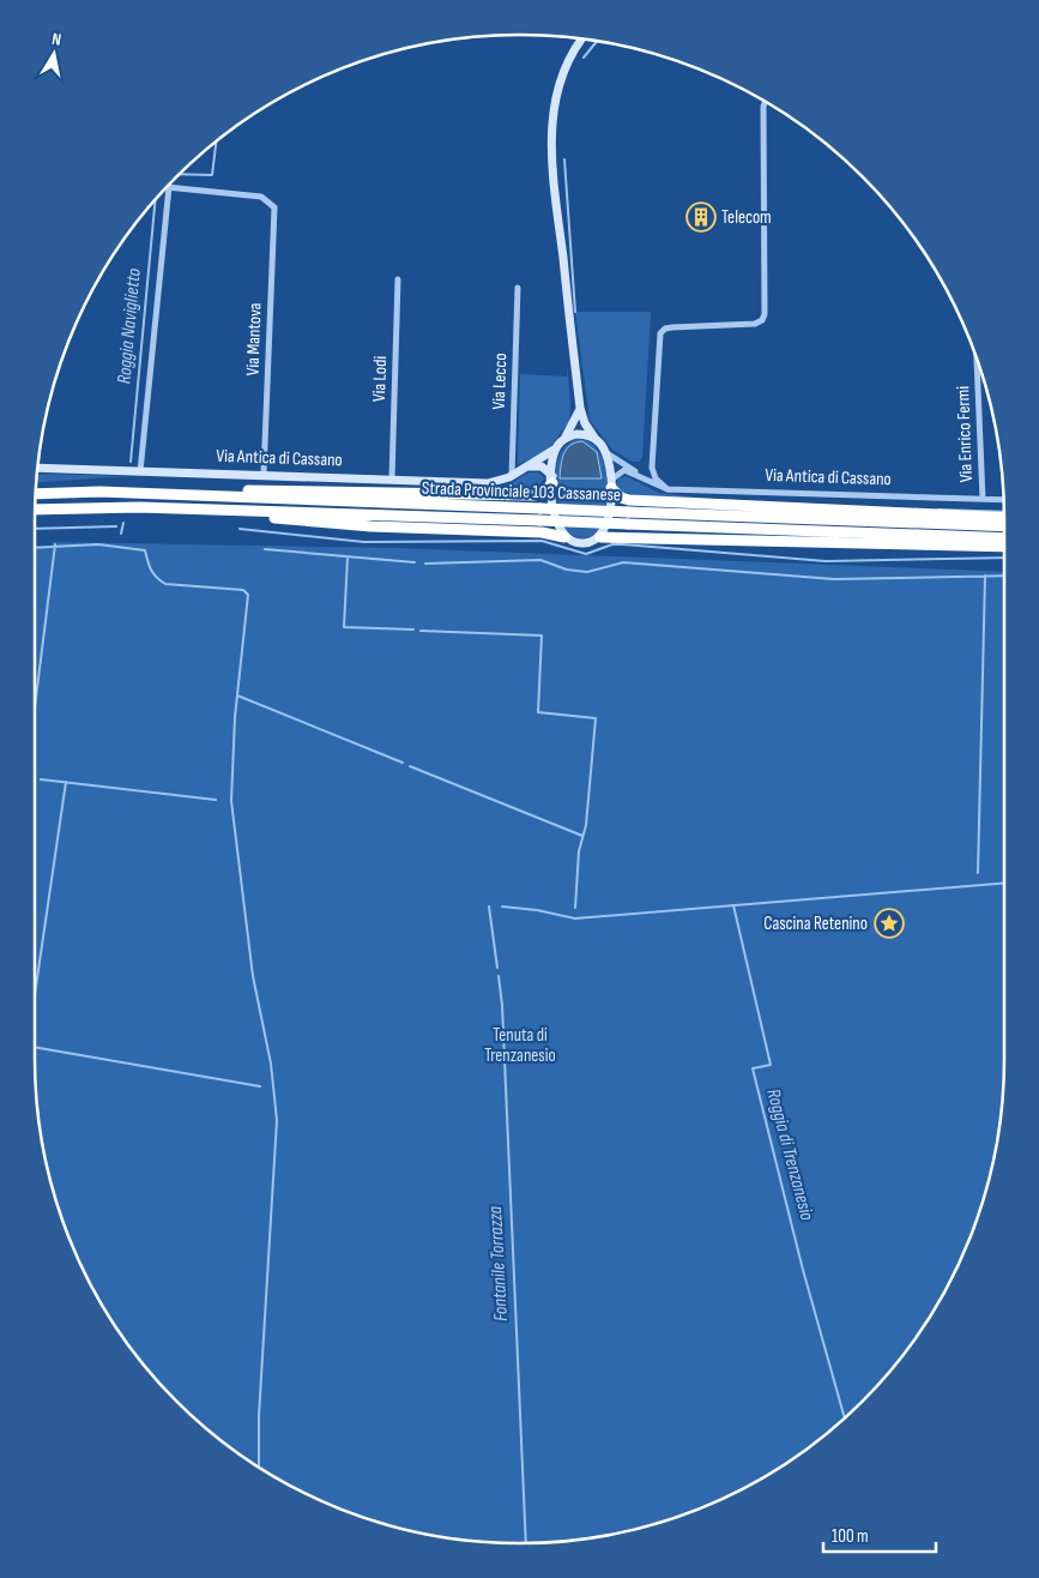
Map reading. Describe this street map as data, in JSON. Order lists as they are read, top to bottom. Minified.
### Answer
{"streets":{"highway":["Strada Provinciale 103 Cassanese"],"main road":["Via Antica di Cassano"],"street":["Via Mantova","Via Lodi","Via Lecco","Via Enrico Fermi"]},"crossings":[["Via Mantova","Via Antica di Cassano"],["Via Lodi","Via Antica di Cassano"],["Via Lecco","Via Antica di Cassano"],["Via Enrico Fermi","Via Antica di Cassano"]],"water":["Roggia Naviglietto","Roggia di Trenzanesio","Fontanile Torrazza"],"parks":["Tenuta di Trenzanesio"],"places":{"building":["Telecom"],"place":["Cascina Retenino"]},"scale_bar":"100 m","north":"top"}
